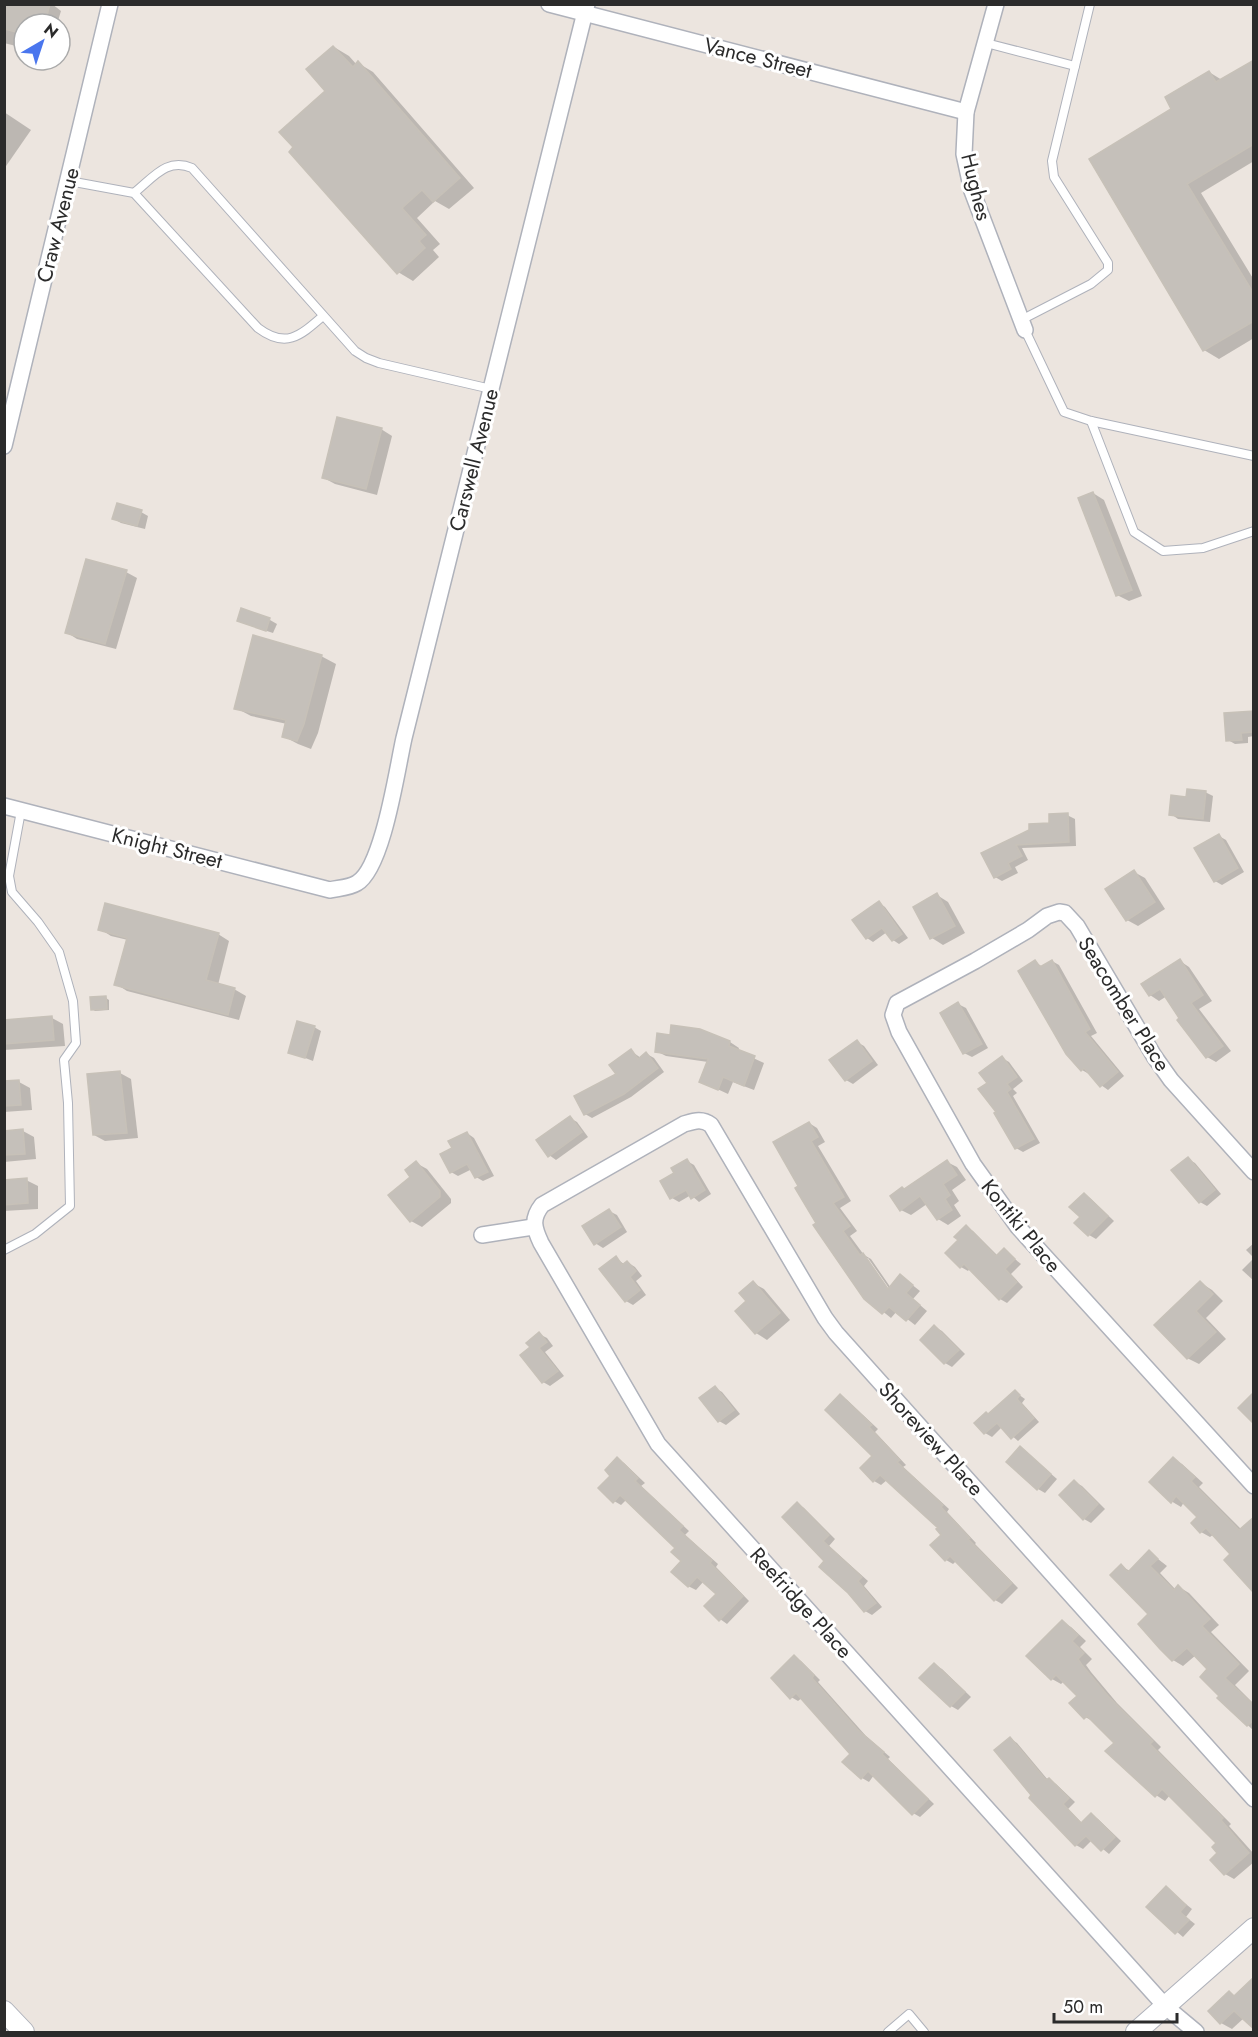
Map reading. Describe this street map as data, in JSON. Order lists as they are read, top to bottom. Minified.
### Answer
{"streets":{"street":["Vance Street","Hughes","Craw Avenue","Carswell Avenue","Knight Street","Seacomber Place","Kontiki Place","Shoreview Place","Reefridge Place"]},"crossings":[["Vance Street","Hughes"],["Vance Street","Carswell Avenue"],["Carswell Avenue","Knight Street"],["Seacomber Place","Kontiki Place"],["Shoreview Place","Reefridge Place"]],"scale_bar":"50 m","north":"top right"}
